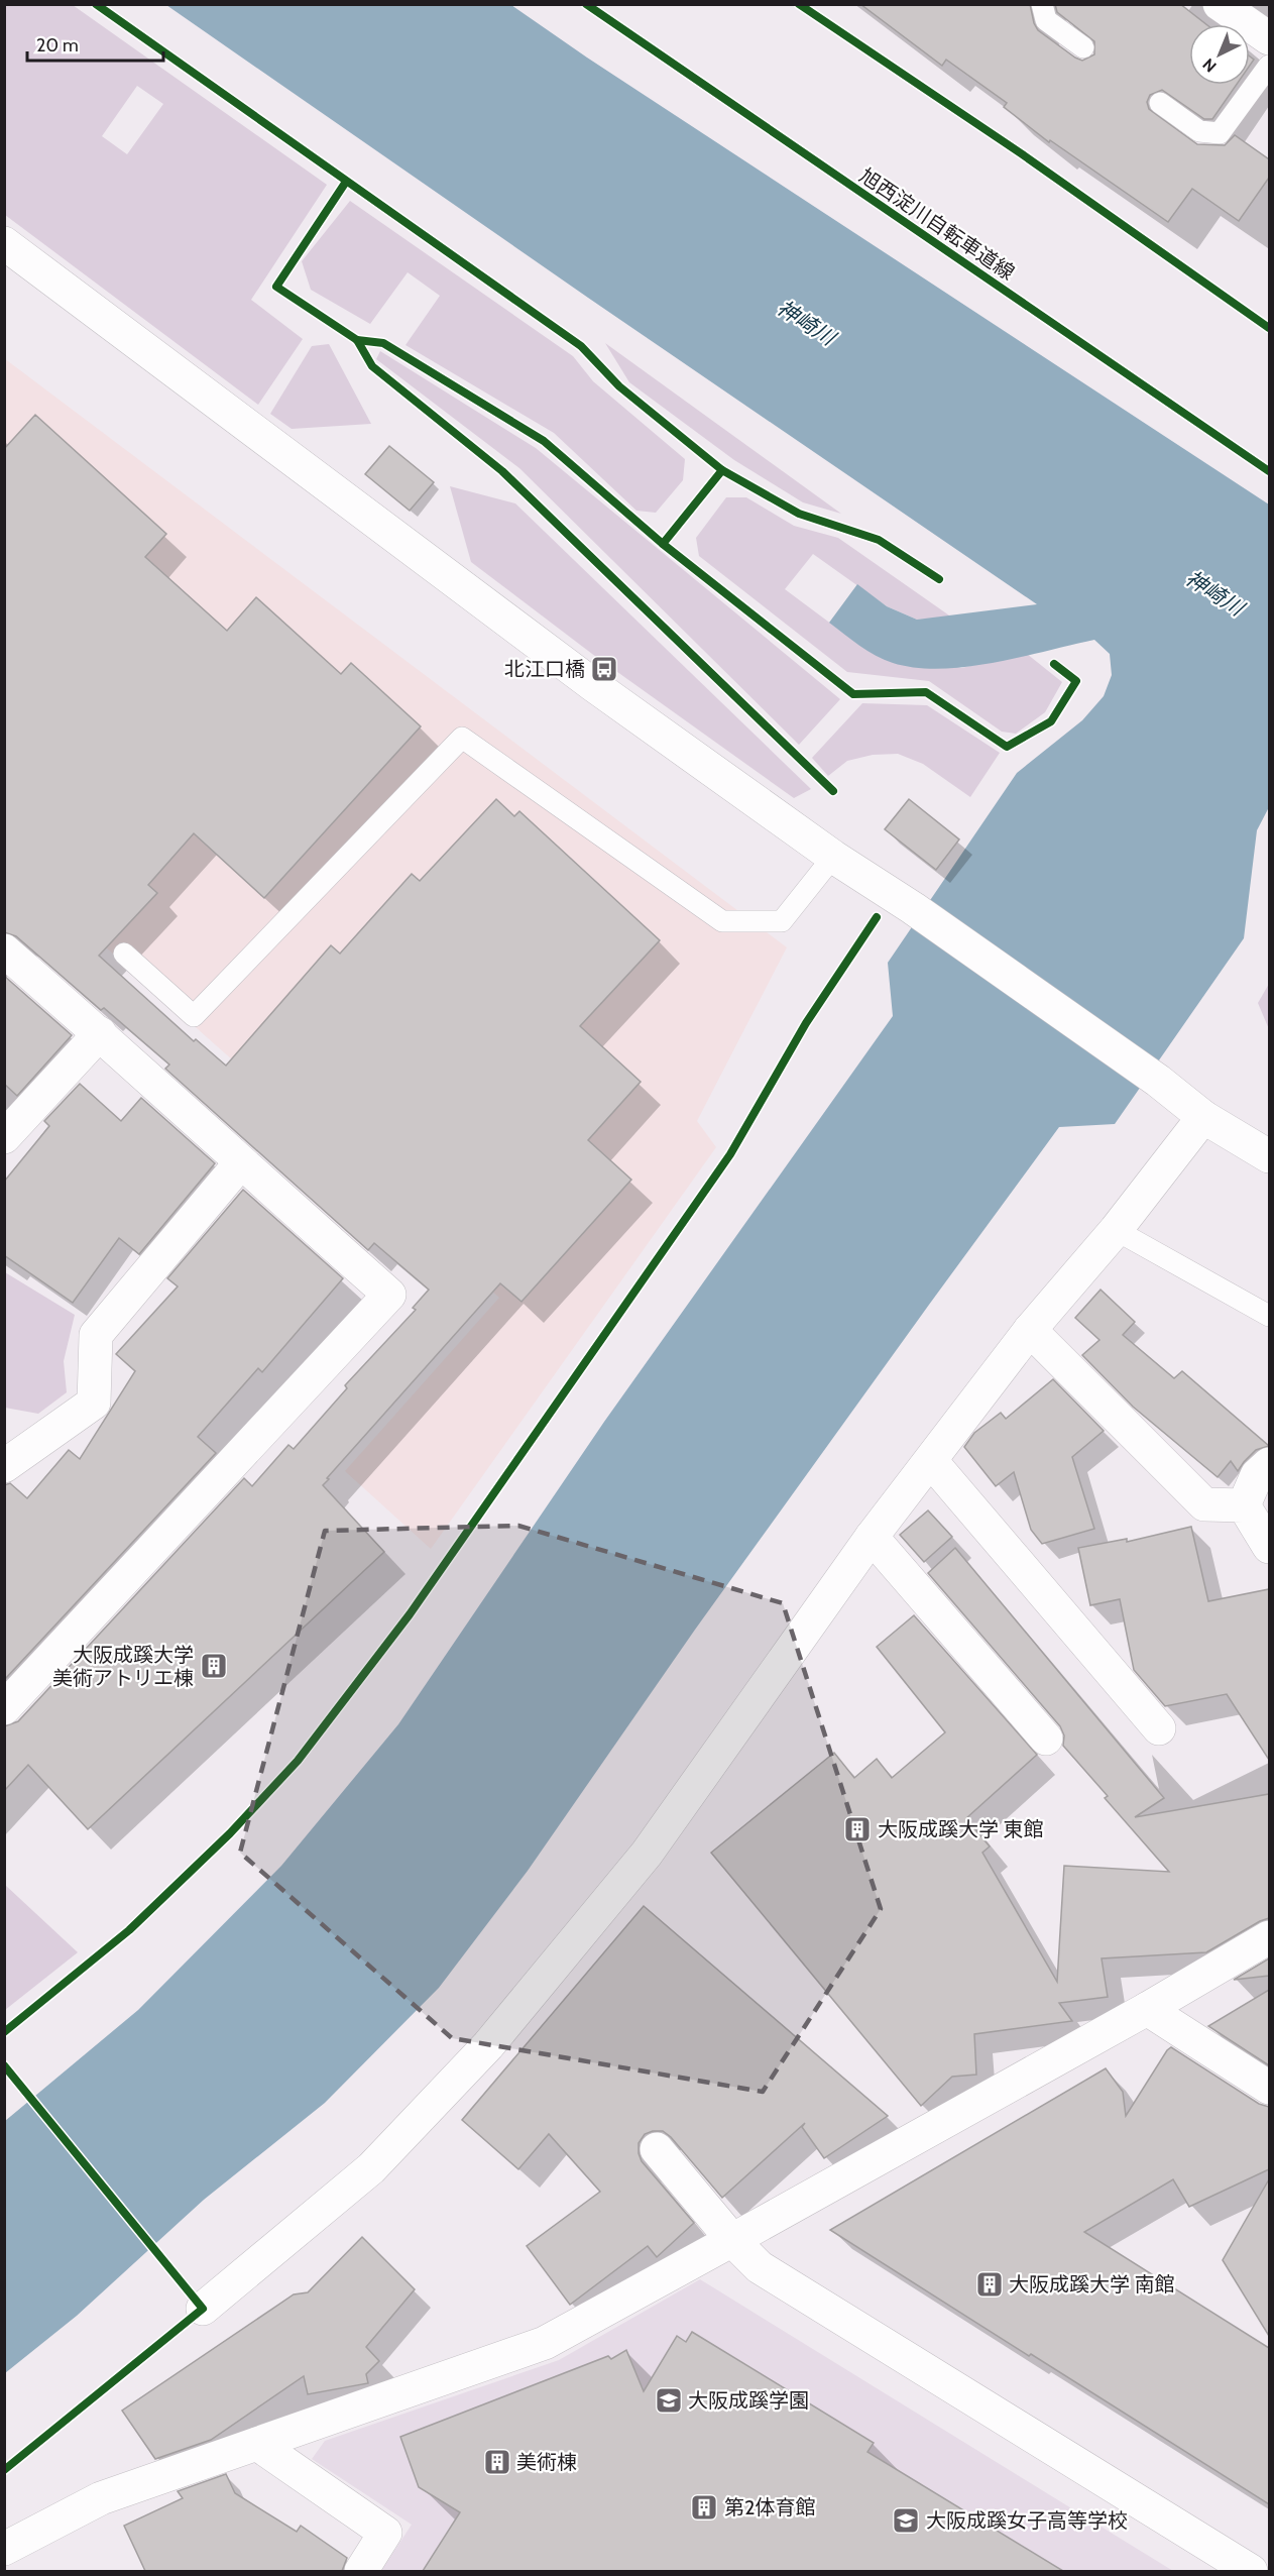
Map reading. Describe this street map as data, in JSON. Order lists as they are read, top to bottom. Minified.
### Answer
{"streets":{"cycle path":["旭西淀川自転車道線"]},"water":["神崎川"],"places":{"bus stop":["北江口橋"],"building":["大阪成蹊大学 美術アトリエ棟","大阪成蹊大学 東館","大阪成蹊大学 南館","美術棟","第2体育館"],"school or university":["大阪成蹊学園","大阪成蹊女子高等学校"]},"scale_bar":"20 m","north":"bottom left"}
